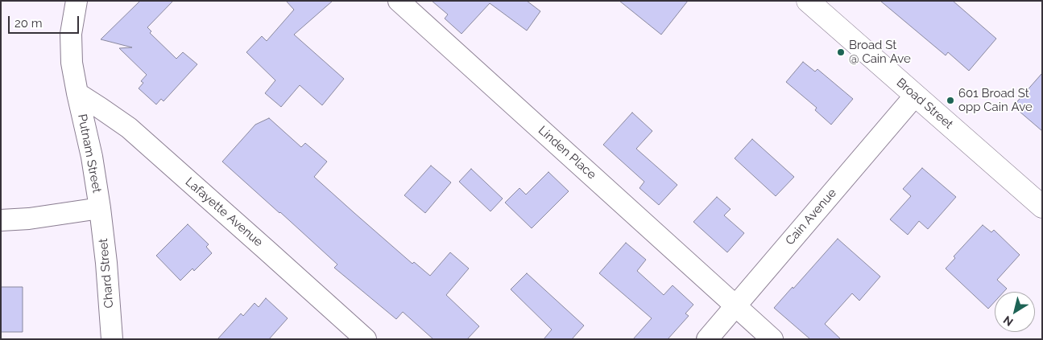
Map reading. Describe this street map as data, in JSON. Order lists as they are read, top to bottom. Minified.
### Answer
{"streets":{"main road":["Broad Street"],"street":["Linden Place","Putnam Street","Lafayette Avenue","Cain Avenue","Chard Street"]},"crossings":[["Broad Street","Cain Avenue"],["Linden Place","Cain Avenue"],["Putnam Street","Lafayette Avenue"],["Putnam Street","Chard Street"]],"places":["Broad St @ Cain Ave","601 Broad St opp Cain Ave"],"scale_bar":"20 m","north":"bottom left"}
